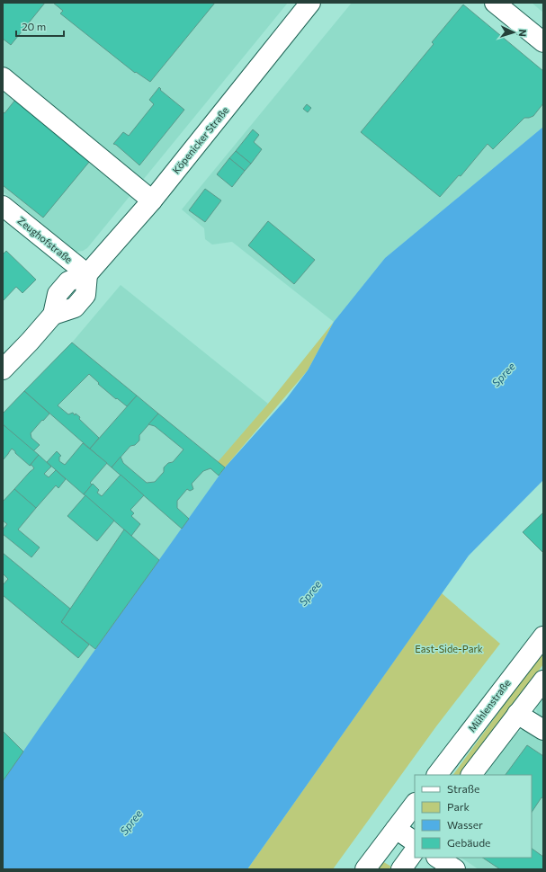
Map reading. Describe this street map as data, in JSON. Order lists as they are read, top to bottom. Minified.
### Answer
{"streets":{"main road":["Köpenicker Straße","Zeughofstraße","Mühlenstraße"]},"crossings":[["Köpenicker Straße","Zeughofstraße"]],"water":["Spree"],"parks":["East-Side-Park"],"legend":["Straße","Park","Wasser","Gebäude"],"scale_bar":"20 m","north":"right"}
